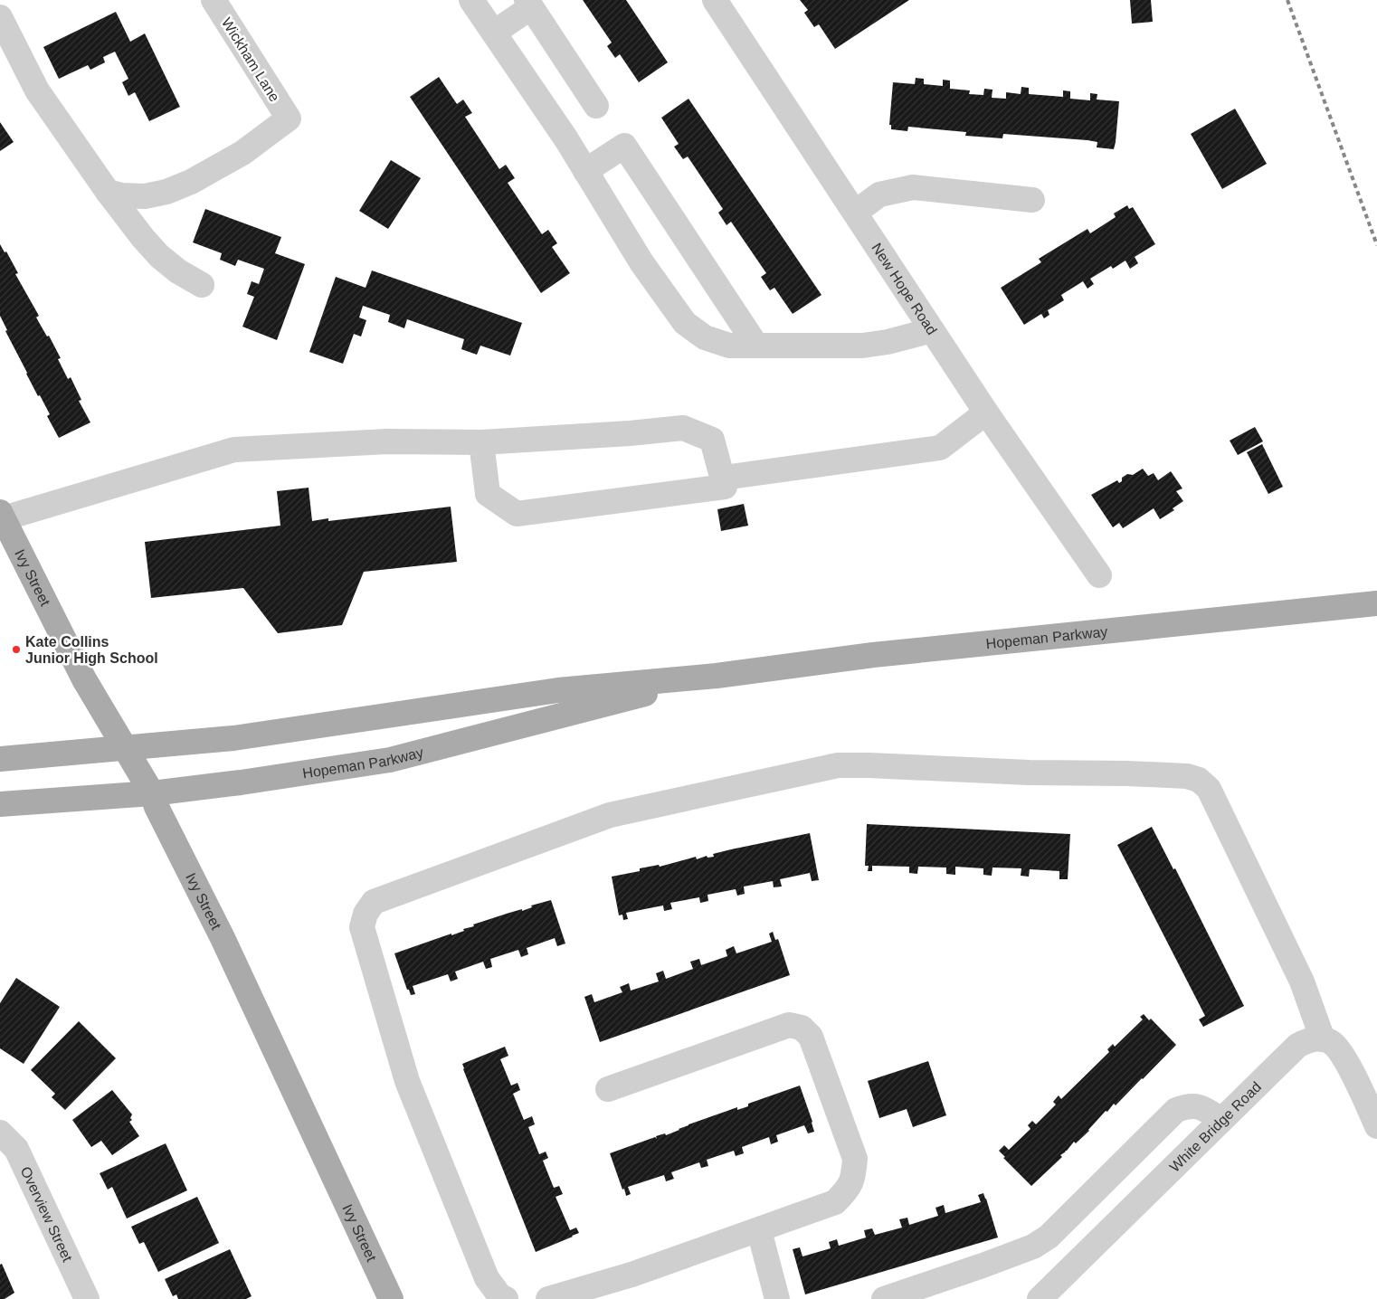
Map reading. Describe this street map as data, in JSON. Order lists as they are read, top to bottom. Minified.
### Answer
{"streets":{"main road":["Ivy Street","Hopeman Parkway"],"street":["Wickham Lane","New Hope Road","White Bridge Road","Overview Street"]},"crossings":[["Ivy Street","Hopeman Parkway"]],"places":["Kate Collins Junior High School"]}
